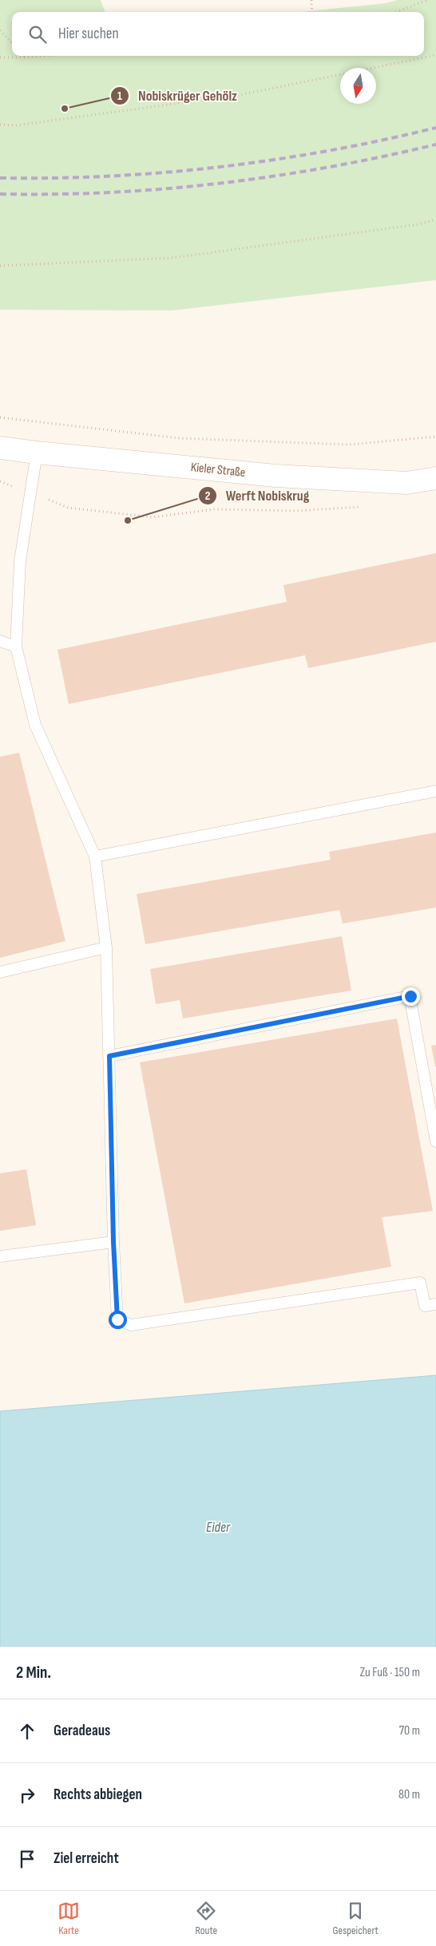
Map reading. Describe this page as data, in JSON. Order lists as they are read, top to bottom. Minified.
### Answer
{"streets":{"main road":["Kieler Straße"]},"water":["Eider"],"places":["Nobiskrüger Gehölz","Werft Nobiskrug"],"north":"bottom","page":{"search":"Hier suchen","heading":["2 Min.","Zu Fuß · 150 m"],"list":[["Geradeaus","70 m"],["Rechts abbiegen","80 m"],"Ziel erreicht"],"nav":["Karte","Route","Gespeichert"]}}
